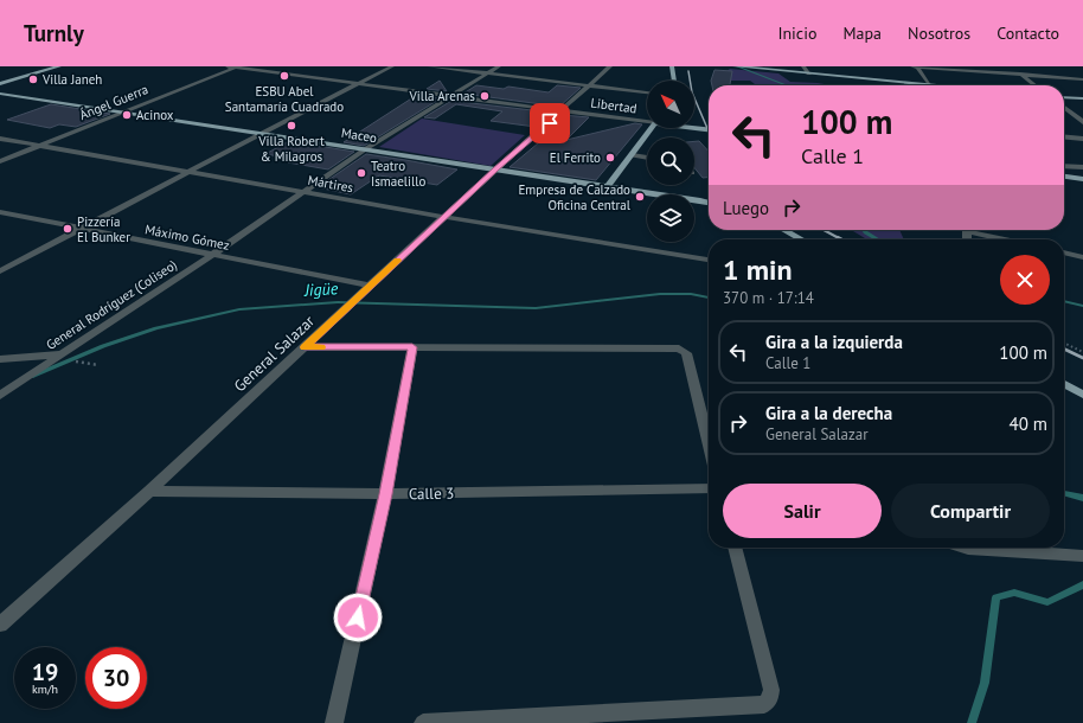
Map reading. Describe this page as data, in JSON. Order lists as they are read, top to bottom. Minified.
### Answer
{"streets":{"main road":["Libertad","Maceo"],"street":["Ángel Guerra","Mártires","Máximo Gómez","General Rodríguez (Coliseo)","General Salazar","Calle 3"]},"crossings":[["Ángel Guerra","Libertad"],["Ángel Guerra","Maceo"],["Ángel Guerra","Mártires"],["Libertad","General Rodríguez (Coliseo)"],["Libertad","General Salazar"],["Maceo","General Rodríguez (Coliseo)"],["Maceo","General Salazar"],["Mártires","General Rodríguez (Coliseo)"],["Mártires","General Salazar"],["Máximo Gómez","General Rodríguez (Coliseo)"],["Máximo Gómez","General Salazar"],["General Salazar","Calle 3"]],"water":["Jigüe"],"places":["ESBU Abel Santamaría Cuadrado","Villa Janeh","Villa Arenas","Acinox","Villa Robert & Milagros","El Ferrito","Teatro Ismaelillo","Empresa de Calzado Oficina Central","Pizzería El Bunker"],"north":"top left","page":{"header":"Turnly","nav":["Inicio","Mapa","Nosotros","Contacto"],"turn":["100 m","Calle 1"],"then":"Luego","heading":["1 min","370 m · 17:14"],"list":[{"name":"Gira a la izquierda","note":"Calle 1","value":"100 m"},{"name":"Gira a la derecha","note":"General Salazar","value":"40 m"}],"buttons":["Salir","Compartir"],"speed":"19 km/h","limit":"30"}}
